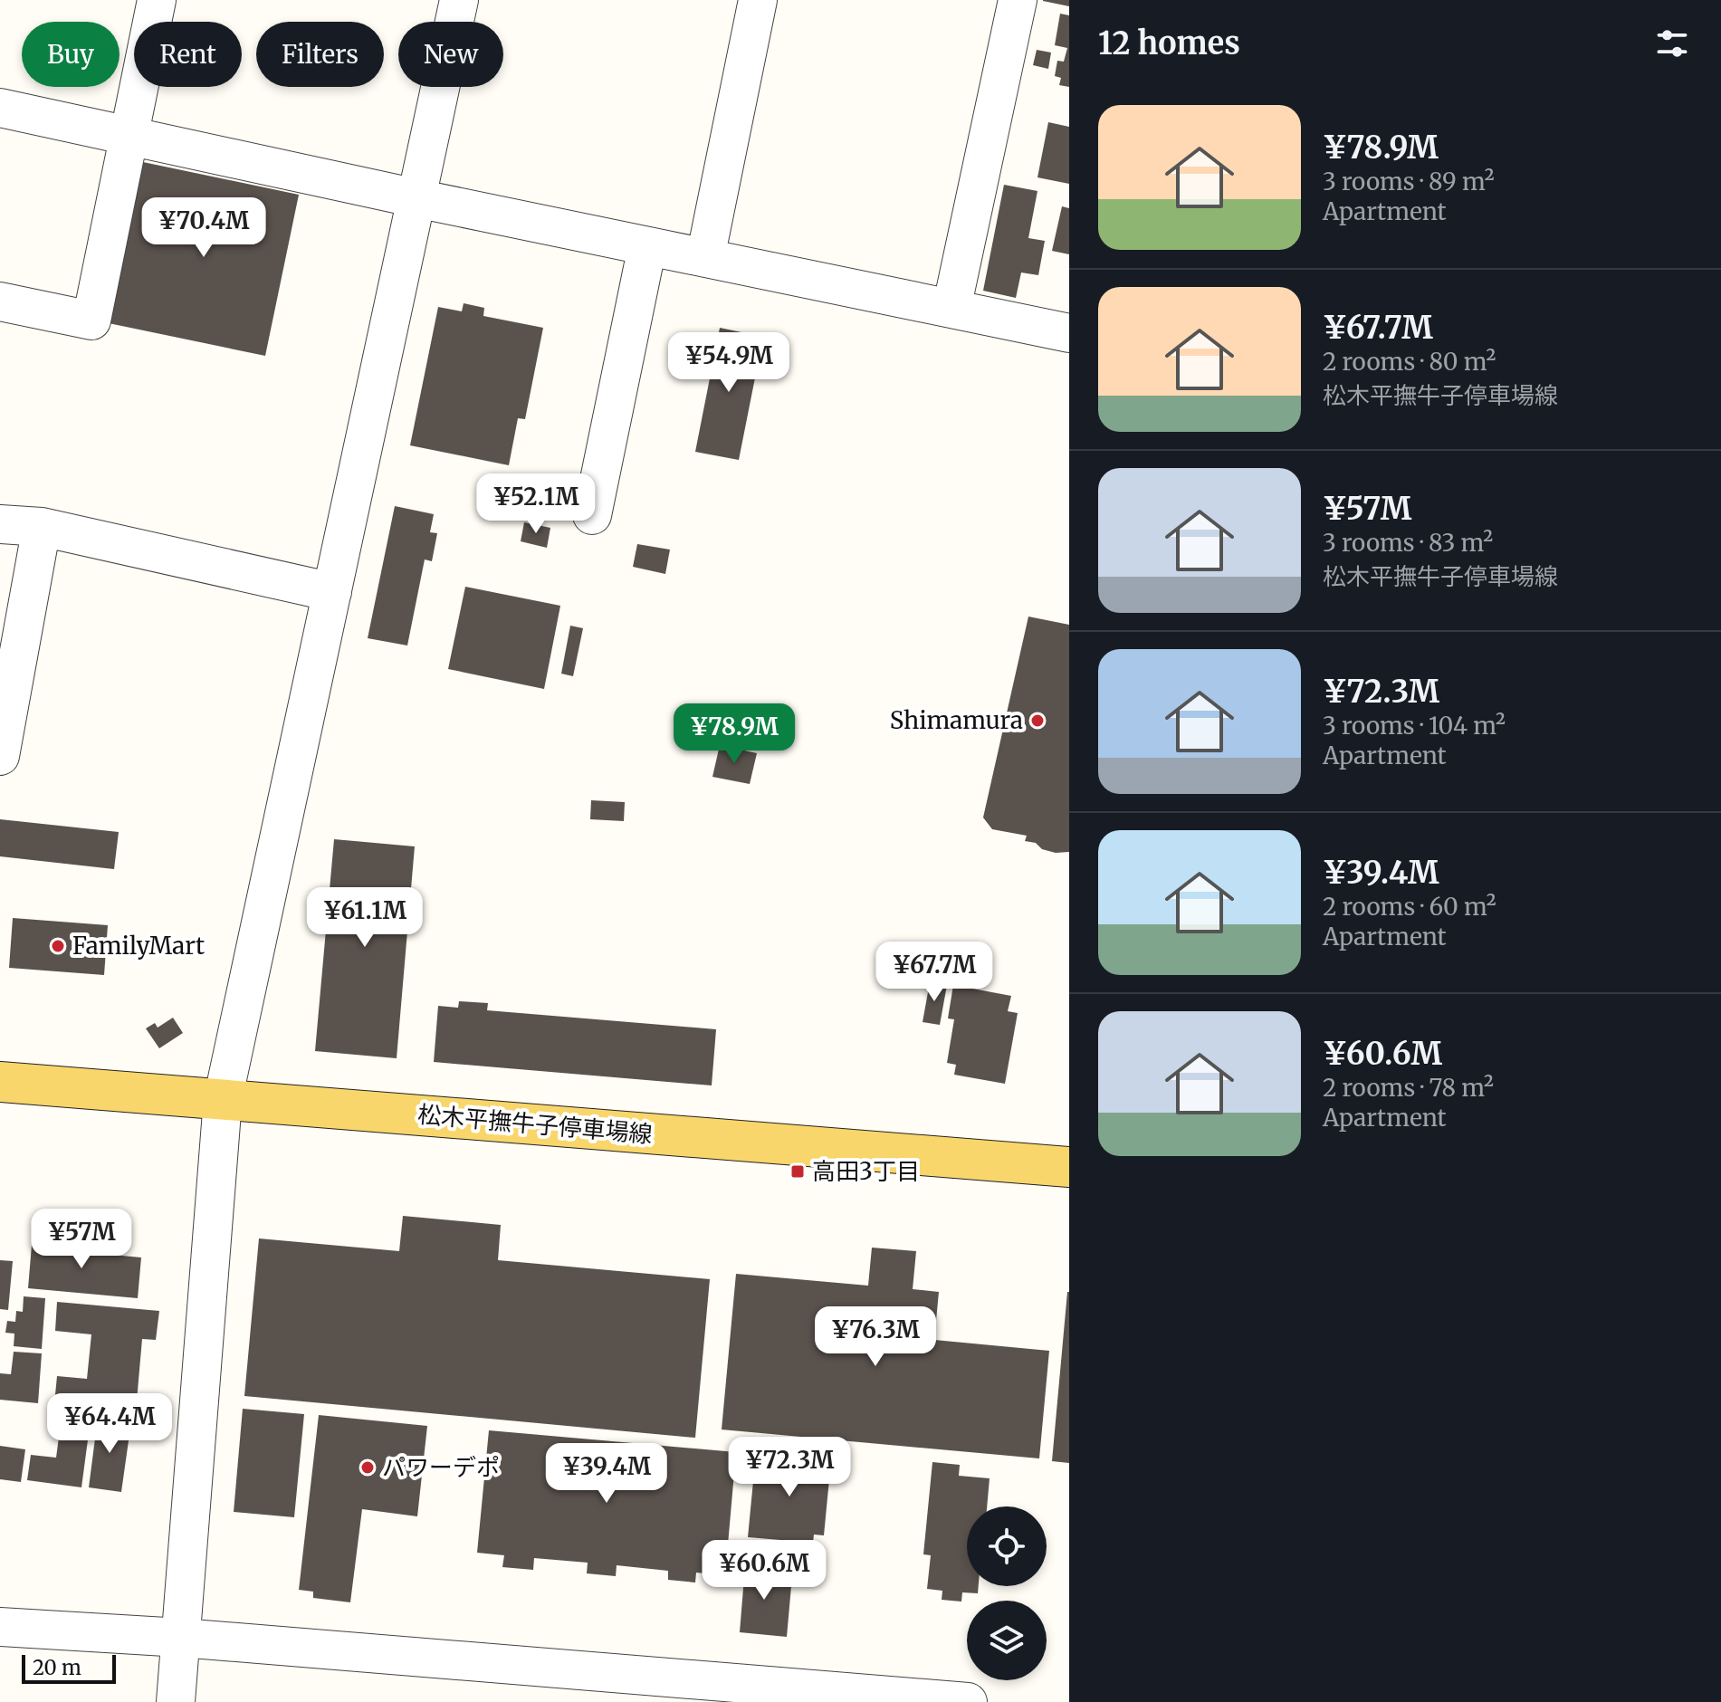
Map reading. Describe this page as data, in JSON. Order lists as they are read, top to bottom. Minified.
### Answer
{"streets":{"main road":["松木平撫牛子停車場線"]},"places":{"other":["Shimamura","FamilyMart","パワーデポ"],"transit":["高田3丁目"]},"scale_bar":"20 m","page":{"heading":"12 homes","chip":["Buy","Rent","Filters","New"],"list":[{"name":"¥78.9M","note":"3 rooms · 89 m² · Apartment"},{"name":"¥67.7M","note":"2 rooms · 80 m² · 松木平撫牛子停車場線"},{"name":"¥57M","note":"3 rooms · 83 m² · 松木平撫牛子停車場線"},{"name":"¥72.3M","note":"3 rooms · 104 m² · Apartment"},{"name":"¥39.4M","note":"2 rooms · 60 m² · Apartment"},{"name":"¥60.6M","note":"2 rooms · 78 m² · Apartment"}],"price":["¥70.4M","¥54.9M","¥52.1M","¥78.9M","¥61.1M","¥67.7M","¥57M","¥76.3M","¥64.4M","¥72.3M","¥39.4M","¥60.6M"],"scale":"20 m"}}
